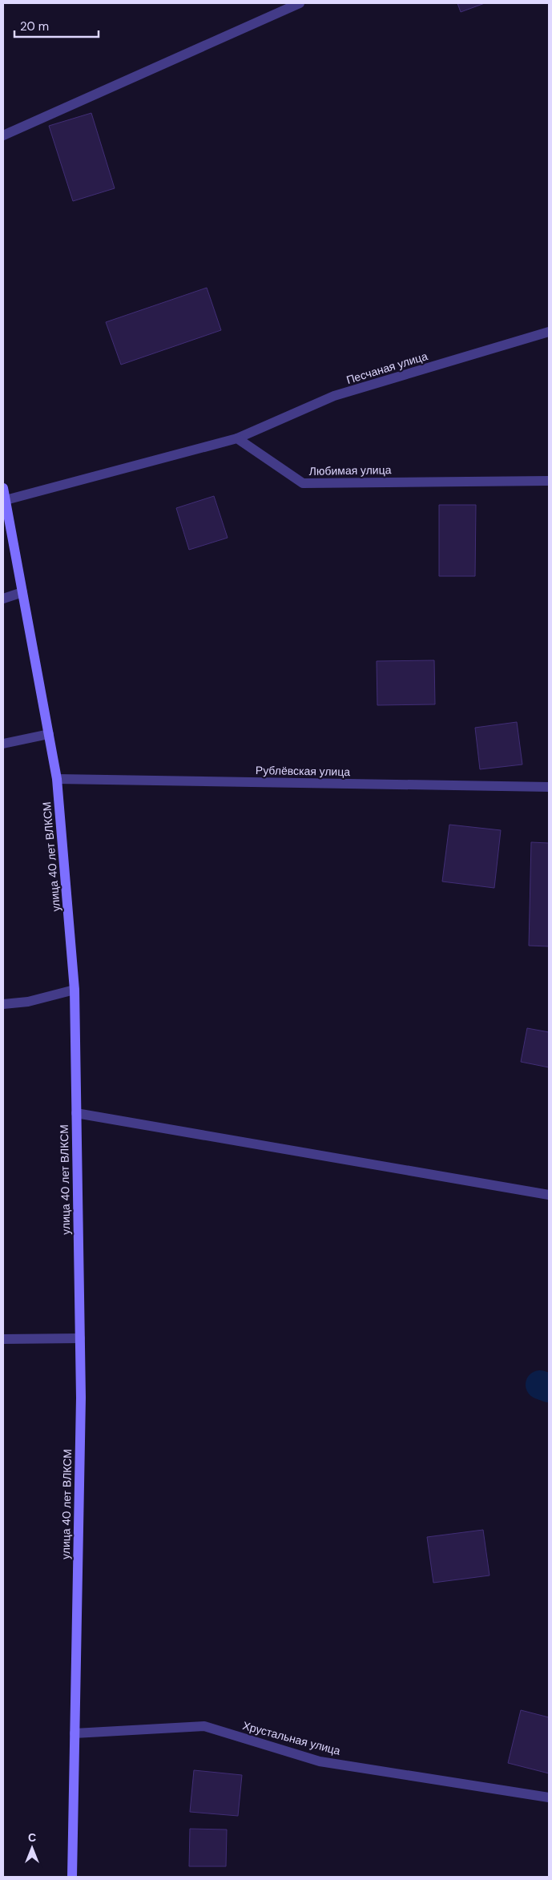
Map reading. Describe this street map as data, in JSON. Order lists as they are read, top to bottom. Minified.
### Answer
{"streets":{"street":["Песчаная улица","Любимая улица","Рублёвская улица","улица 40 лет ВЛКСМ","Хрустальная улица"]},"crossings":[["Песчаная улица","Любимая улица"],["Рублёвская улица","улица 40 лет ВЛКСМ"],["улица 40 лет ВЛКСМ","Хрустальная улица"]],"scale_bar":"20 m","north":"top"}
